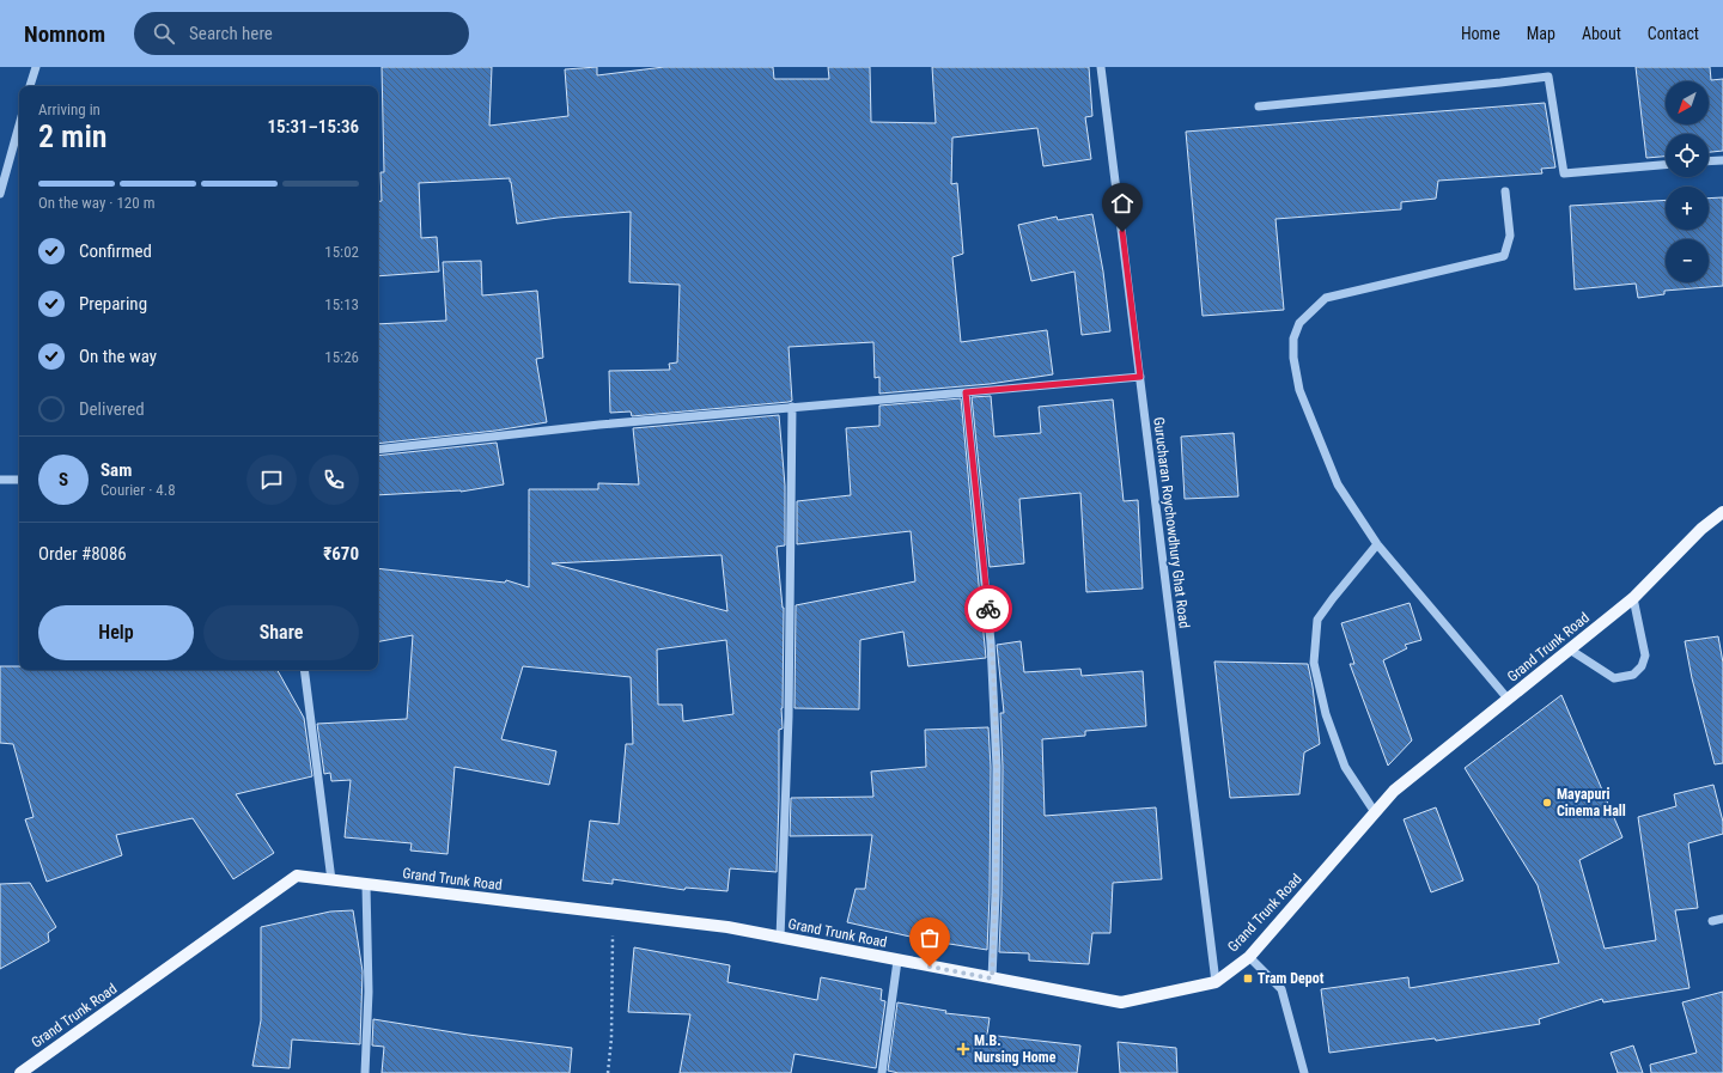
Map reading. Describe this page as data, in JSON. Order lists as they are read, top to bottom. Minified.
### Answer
{"streets":{"main road":["Grand Trunk Road"],"street":["Gurucharan Roychowdhury Ghat Road"]},"crossings":[["Gurucharan Roychowdhury Ghat Road","Grand Trunk Road"]],"places":{"other":["Mayapuri Cinema Hall"],"transit":["Tram Depot"],"health":["M.B. Nursing Home"]},"north":"bottom left","page":{"header":"Nomnom","search":"Search here","nav":["Home","Map","About","Contact"],"map_buttons":["+","−"],"heading":["2 min","Arriving in","15:31–15:36"],"panel":["Sam","Courier · 4.8","Order #8086","₹670"],"bar":"On the way · 120 m","list":[["Confirmed","15:02"],["Preparing","15:13"],["On the way","15:26"],"Delivered"],"round":"S","buttons":["Help","Share"]}}
